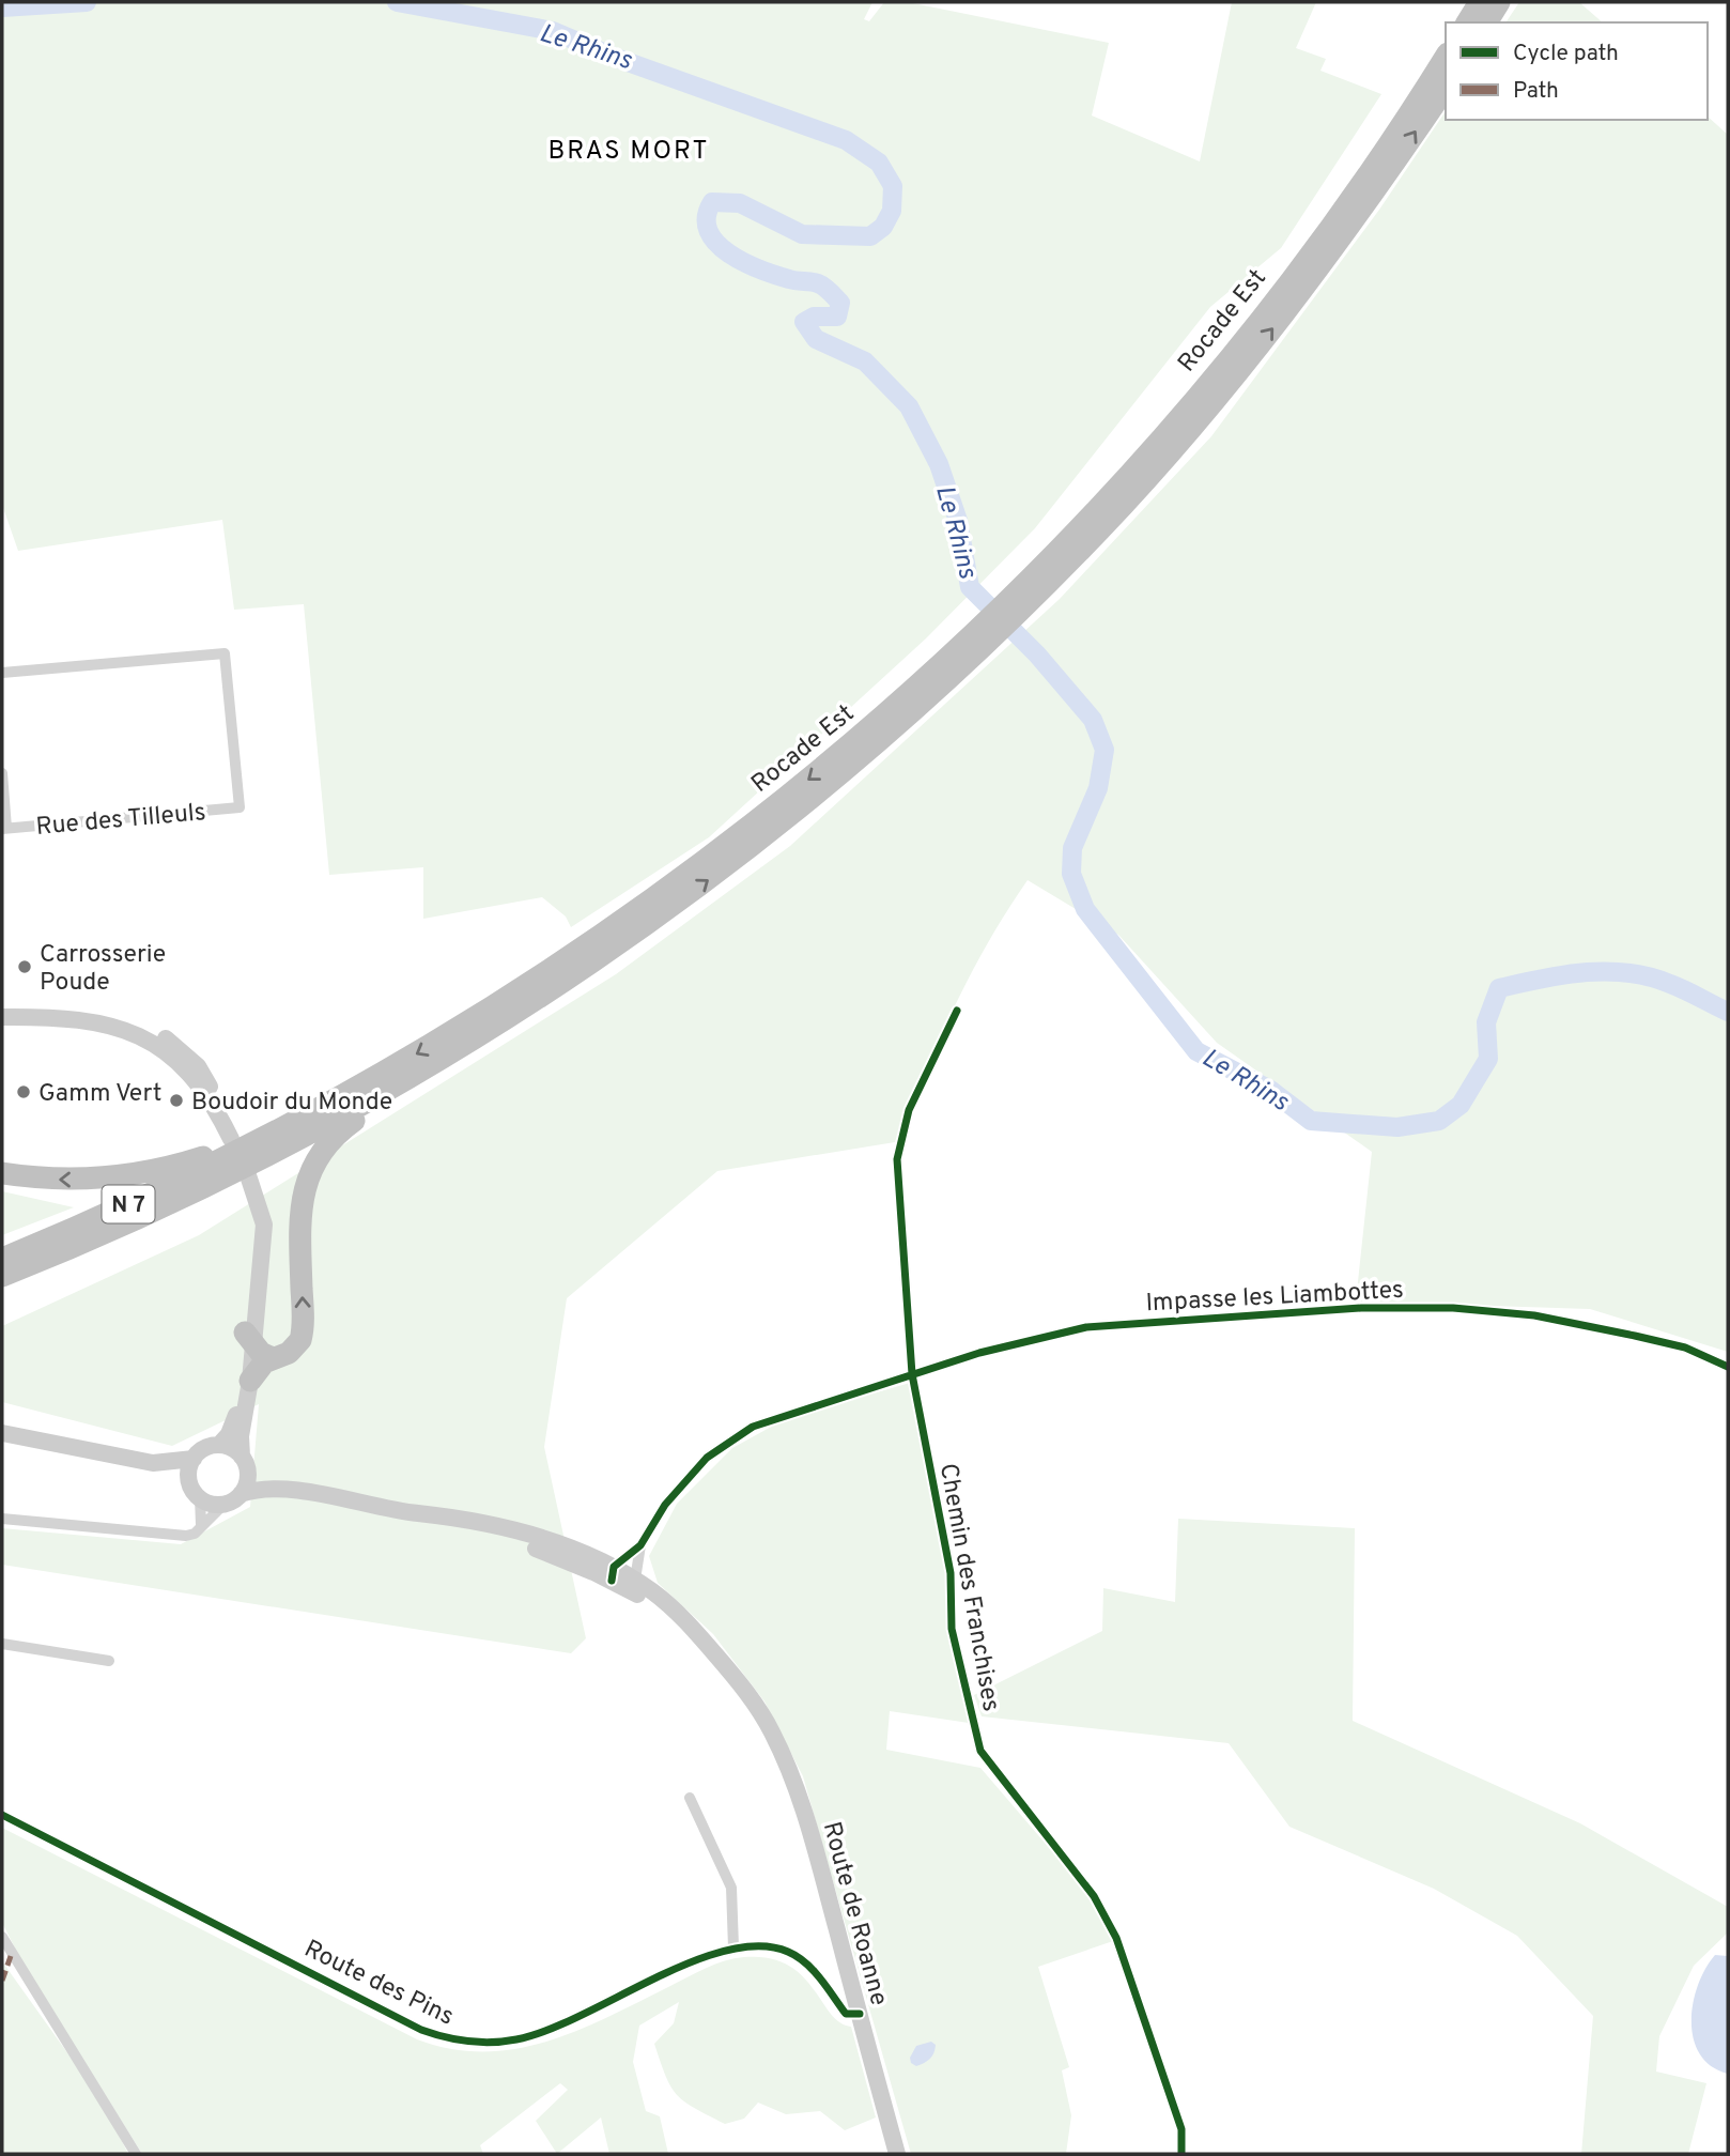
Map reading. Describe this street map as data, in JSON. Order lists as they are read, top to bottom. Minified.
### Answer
{"streets":{"highway":["Rocade Est","N 7"],"main road":["Route de Roanne"],"street":["Rue des Tilleuls","Impasse les Liambottes","Chemin des Franchises","Route des Pins"]},"crossings":[["Impasse les Liambottes","Chemin des Franchises"],["Route de Roanne","Route des Pins"]],"districts":["BRAS MORT"],"water":["Le Rhins"],"places":["Carrosserie Poude","Gamm Vert","Boudoir du Monde"],"legend":["Cycle path","Path"]}
